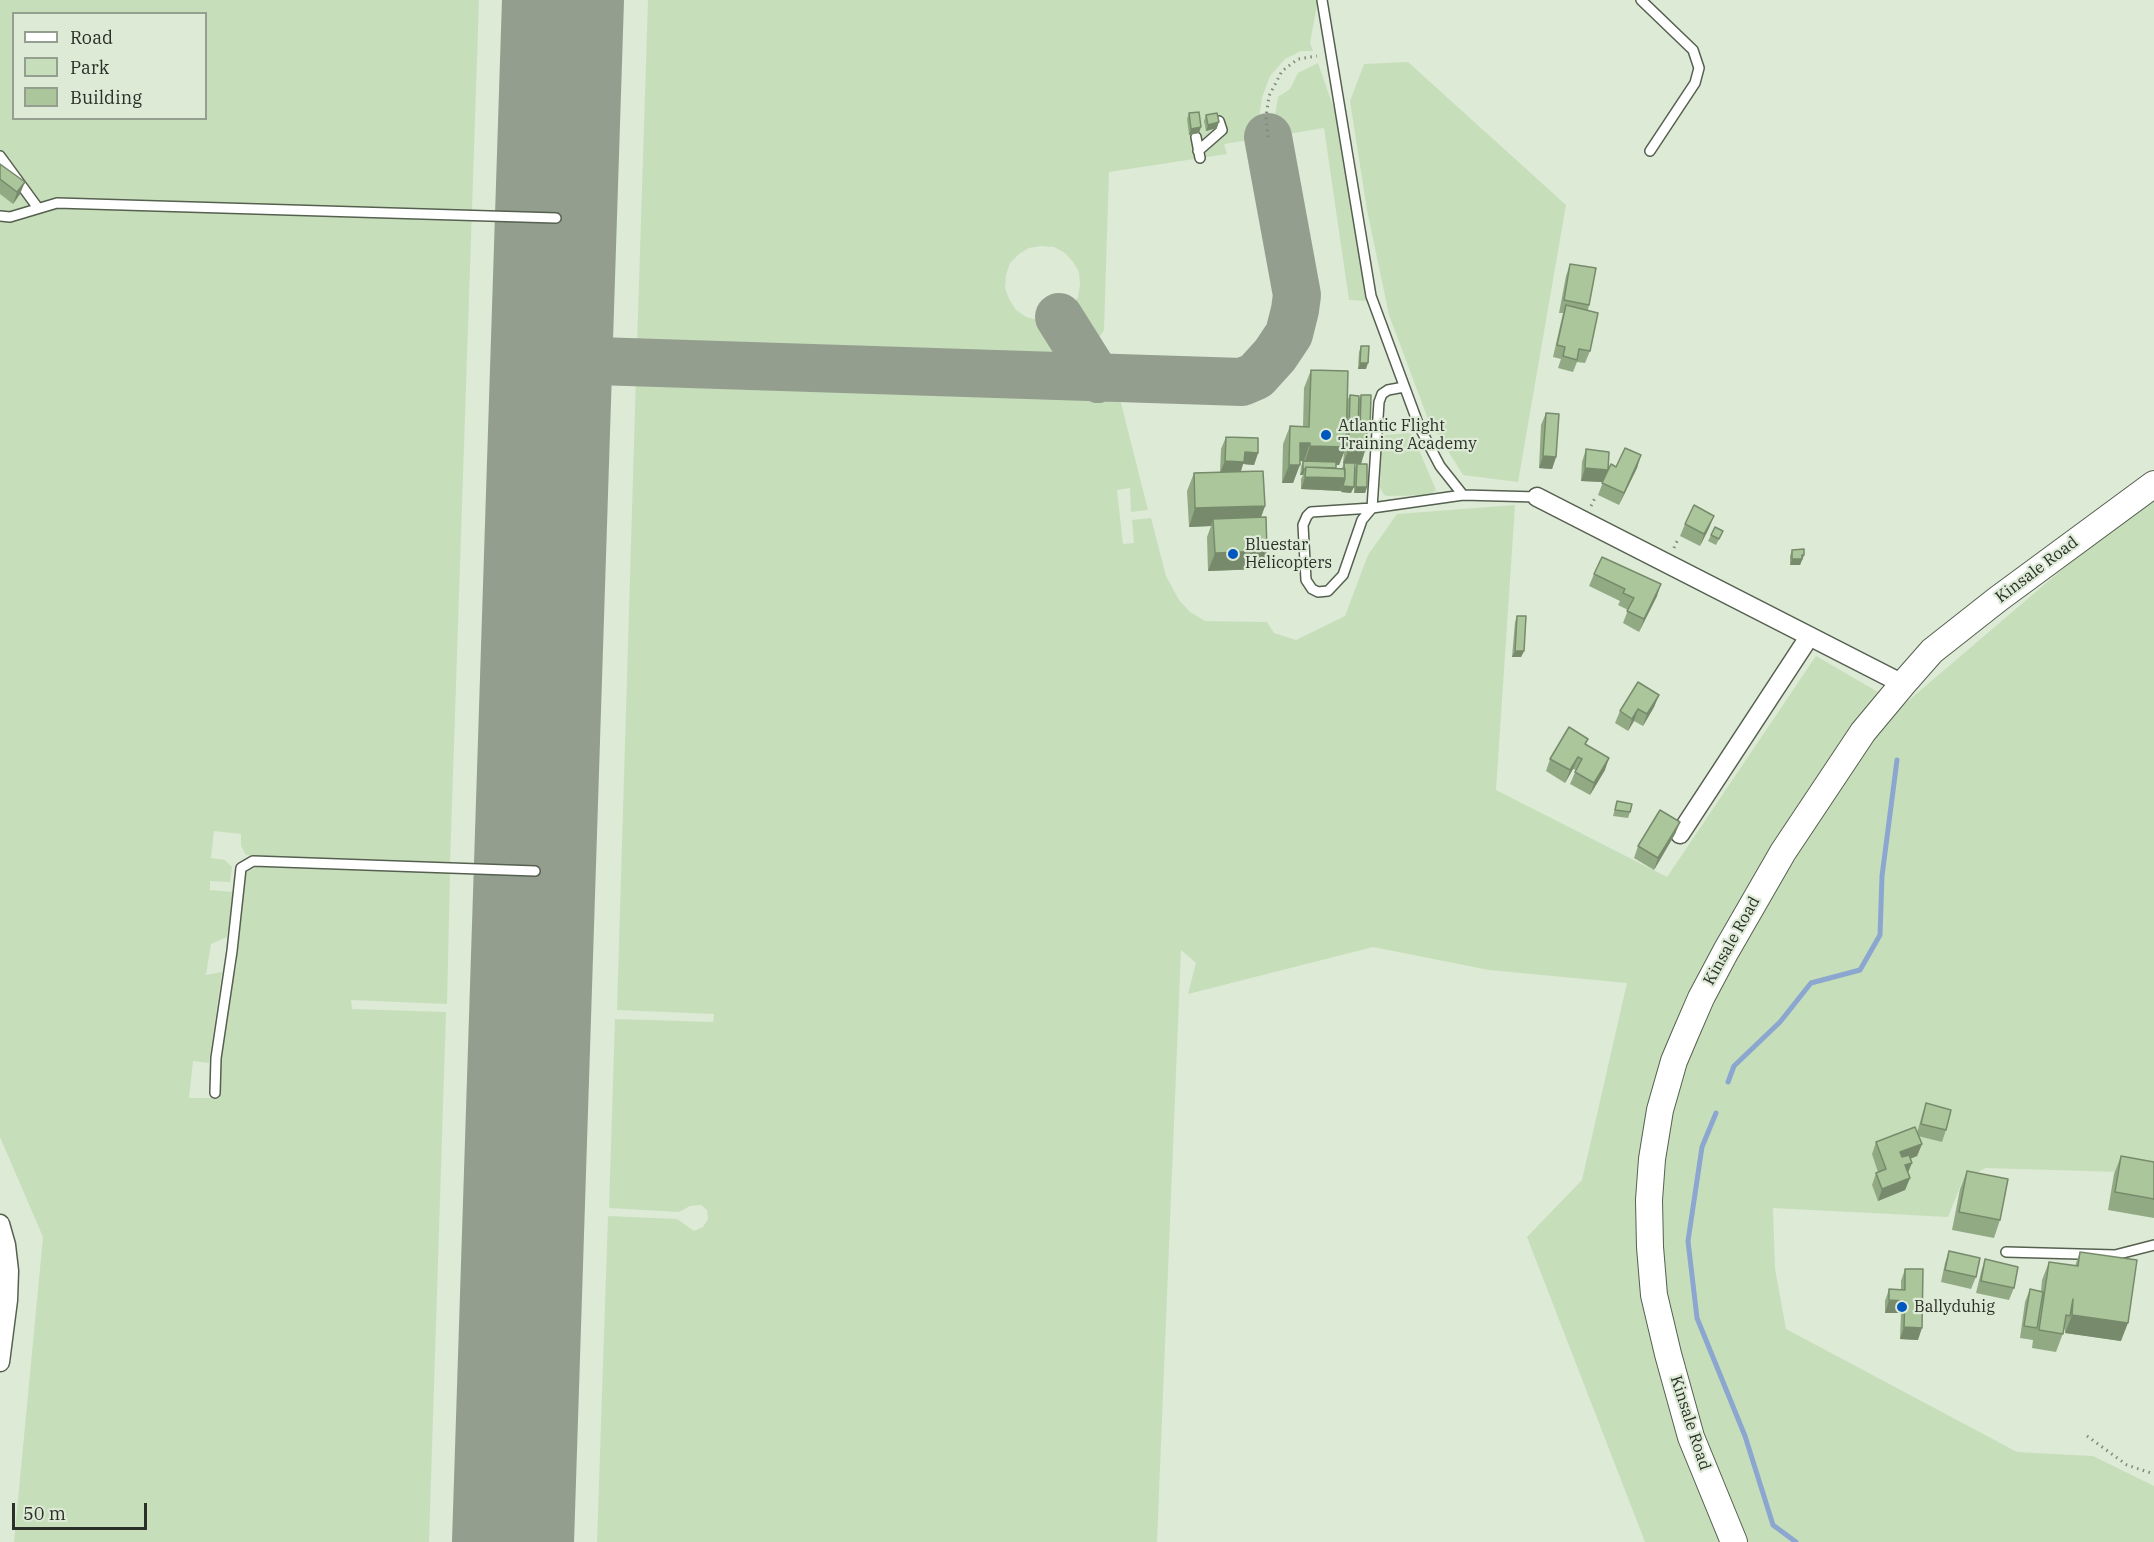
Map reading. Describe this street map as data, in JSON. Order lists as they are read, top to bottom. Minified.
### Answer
{"streets":{"main road":["Kinsale Road"]},"places":["Atlantic Flight Training Academy","Bluestar Helicopters","Ballyduhig"],"legend":["Road","Park","Building"],"scale_bar":"50 m"}
